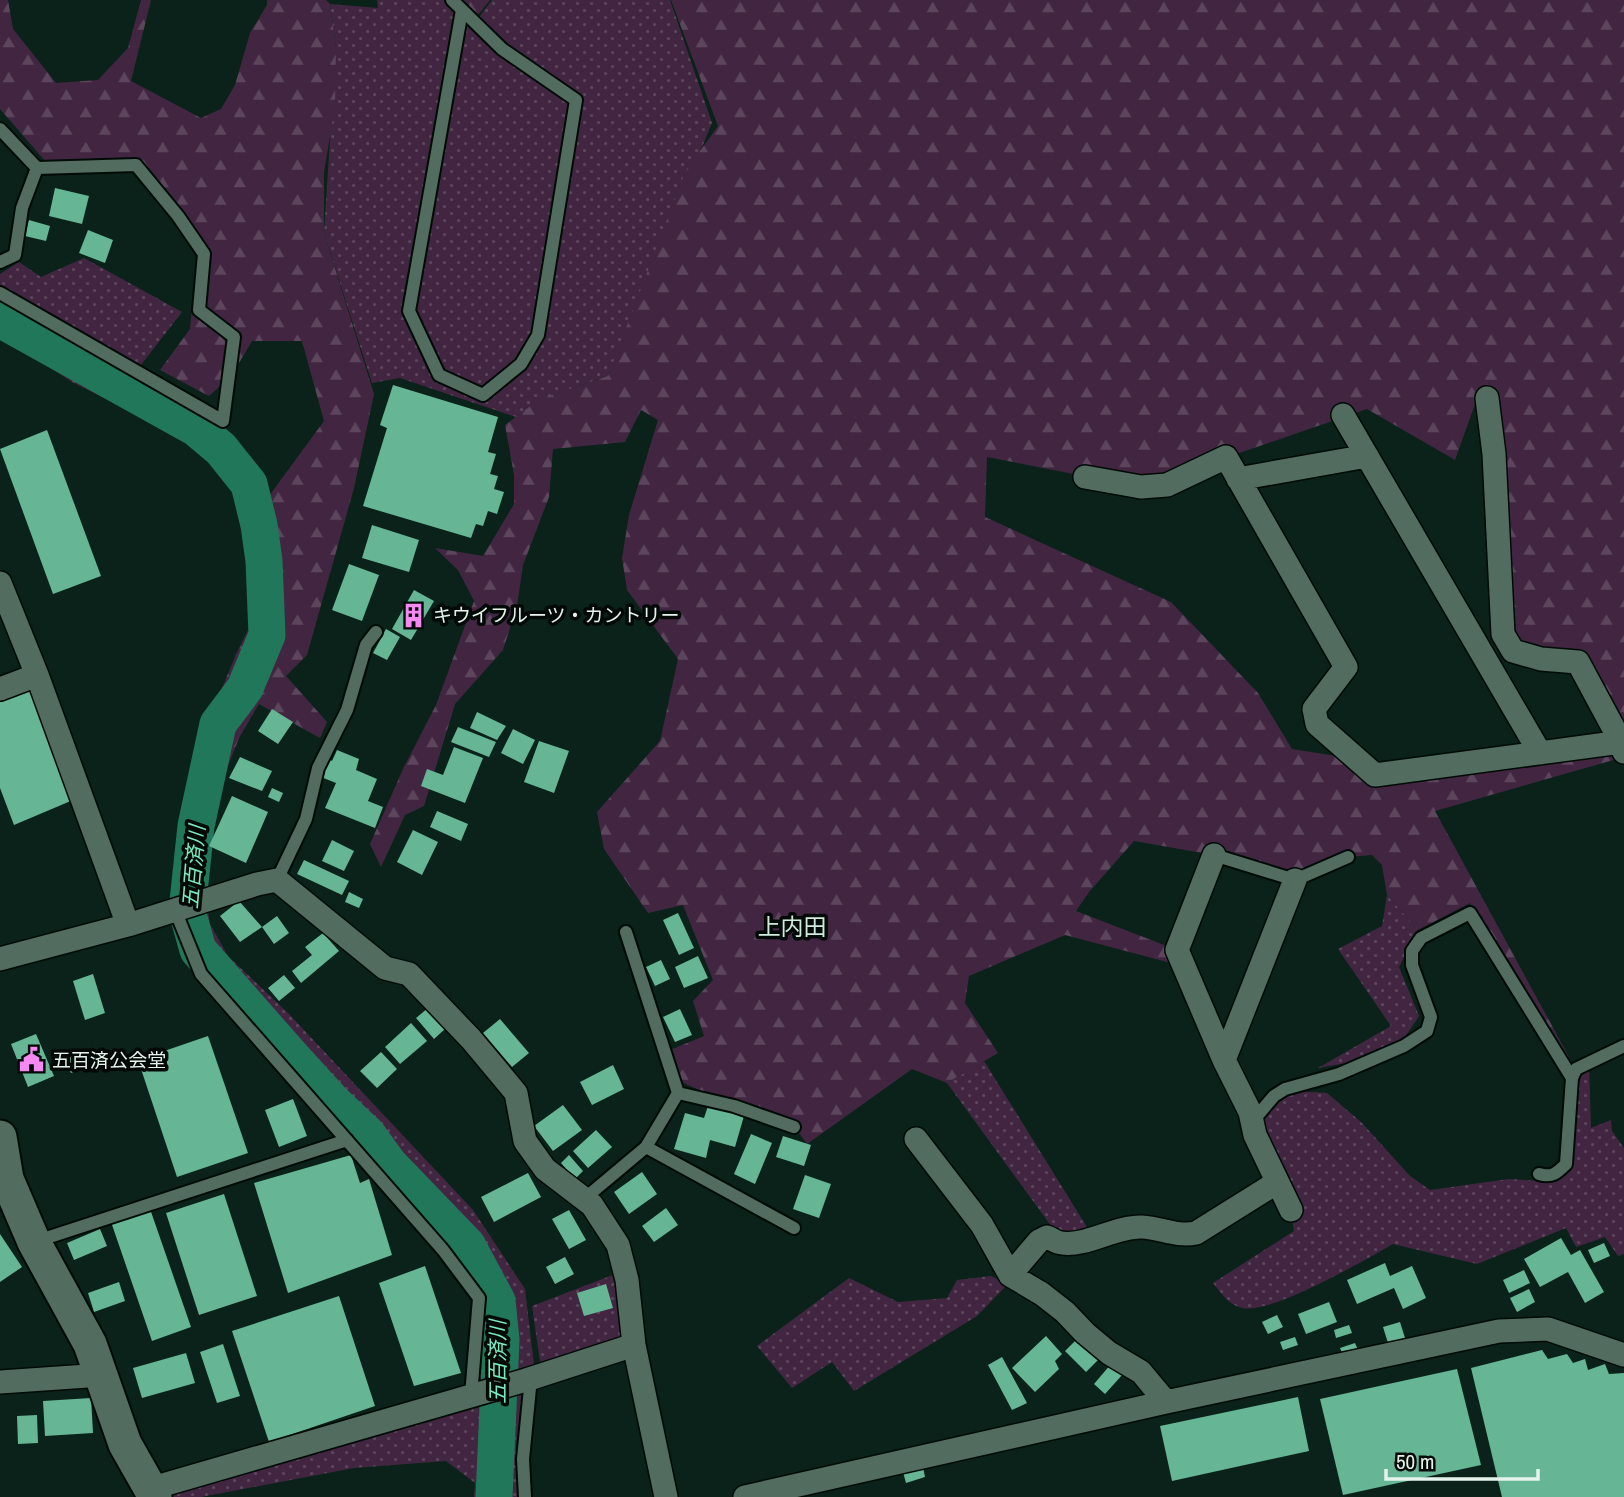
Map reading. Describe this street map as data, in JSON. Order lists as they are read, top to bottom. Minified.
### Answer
{"districts":["上内田"],"water":["五百済川"],"places":{"building":["キウイフルーツ・カントリー"],"public building":["五百済公会堂"]},"scale_bar":"50 m"}
